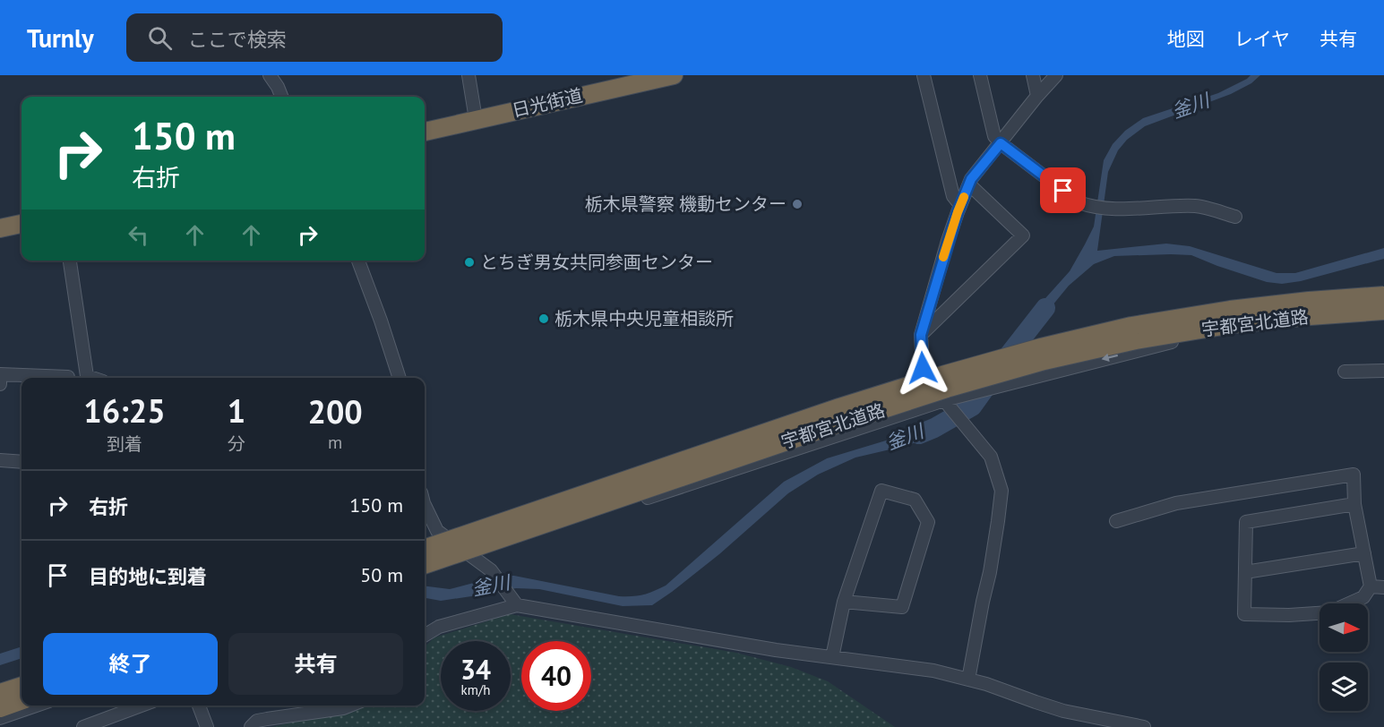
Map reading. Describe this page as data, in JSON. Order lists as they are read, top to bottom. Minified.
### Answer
{"streets":{"highway":["日光街道","宇都宮北道路"]},"water":["釜川"],"places":["栃木県警察 機動センター","とちぎ男女共同参画センター","栃木県中央児童相談所"],"north":"right","page":{"header":"Turnly","search":"ここで検索","nav":["地図","レイヤ","共有"],"turn":["150 m","右折"],"eta":["16:25","到着","1","分","200","m"],"list":[{"name":"右折","value":"150 m"},{"name":"目的地に到着","value":"50 m"}],"buttons":["終了","共有"],"speed":"34 km/h","limit":"40"}}
